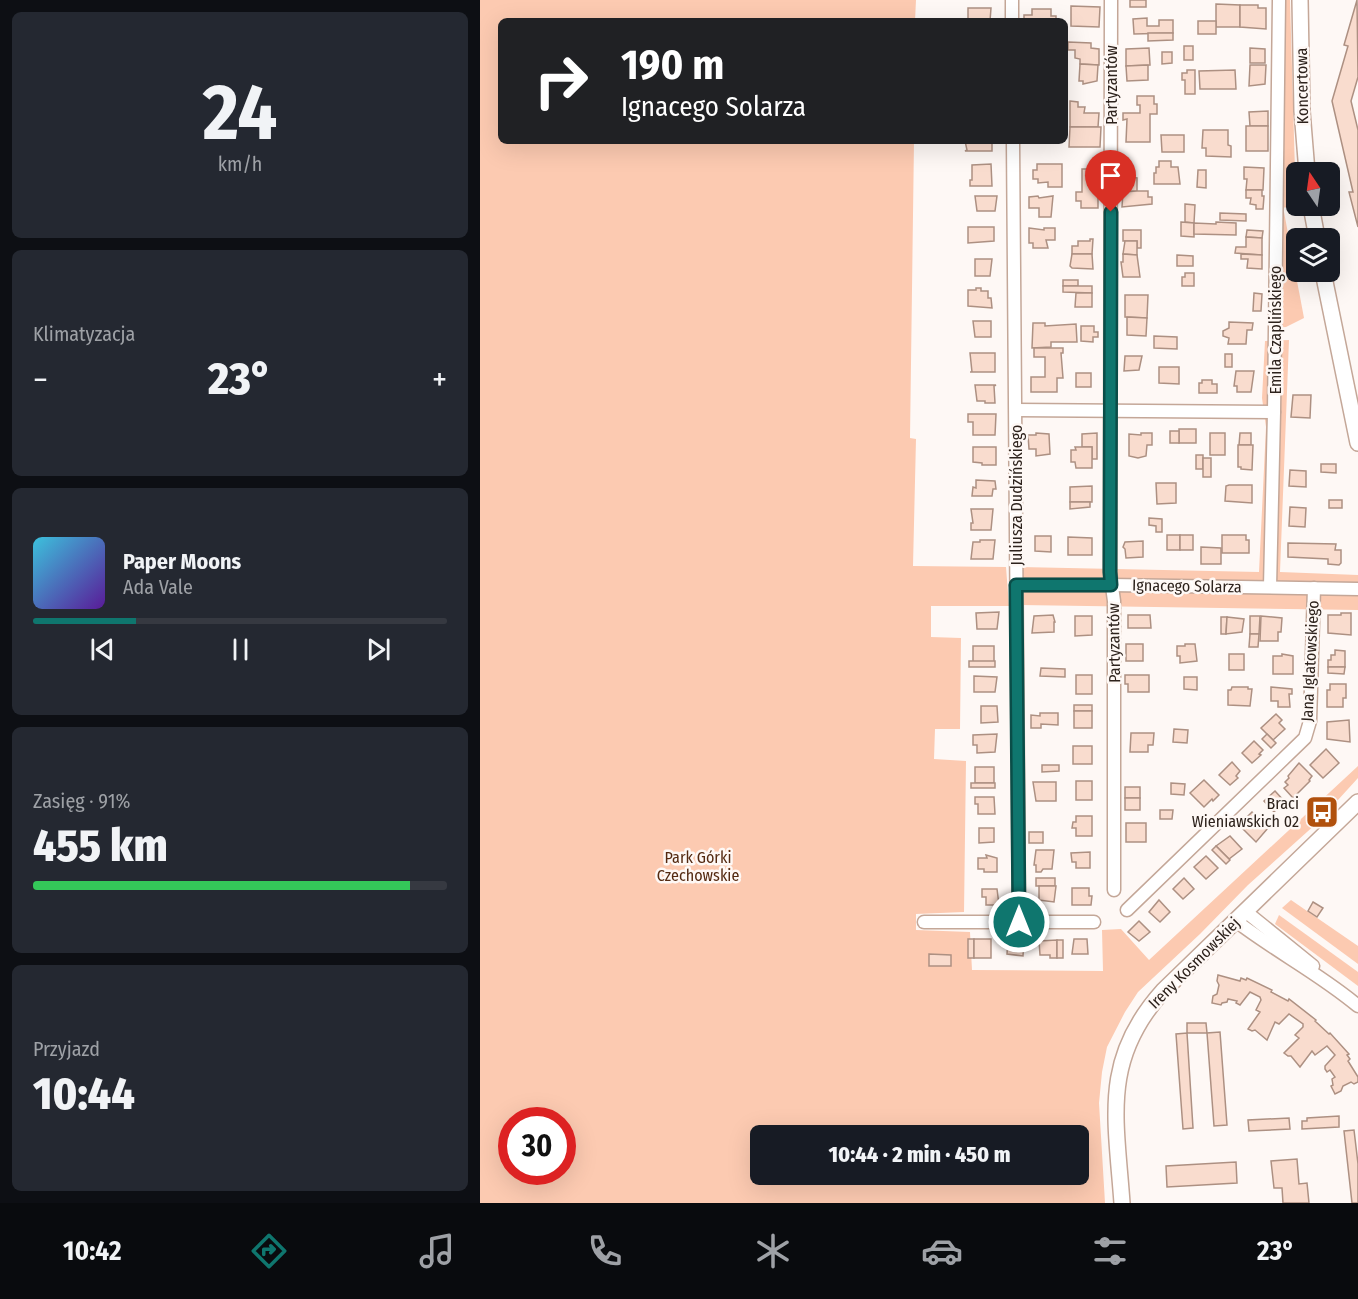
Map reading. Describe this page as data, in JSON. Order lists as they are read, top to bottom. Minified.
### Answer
{"streets":{"street":["Partyzantów","Koncertowa","Emila Czaplińskiego","Juliusza Dudzińskiego","Ignacego Solarza","Jana Iglatowskiego","Ireny Kosmowskiej"]},"crossings":[["Partyzantów","Ignacego Solarza"],["Emila Czaplińskiego","Ignacego Solarza"],["Juliusza Dudzińskiego","Ignacego Solarza"],["Ignacego Solarza","Jana Iglatowskiego"]],"parks":["Park Górki Czechowskie"],"places":{"bus stop":["Braci Wieniawskich 02"]},"north":"top","page":{"tile":[["24","km/h"],"Klimatyzacja",["Zasięg · 91%","455 km"],["Przyjazd","10:44"]],"turn":["190 m","Ignacego Solarza"],"heat":["−","23°","+"],"song":["Paper Moons","Ada Vale"],"limit":"30","trip":"10:44 · 2 min · 450 m","tabs":["10:42","23°"]}}
